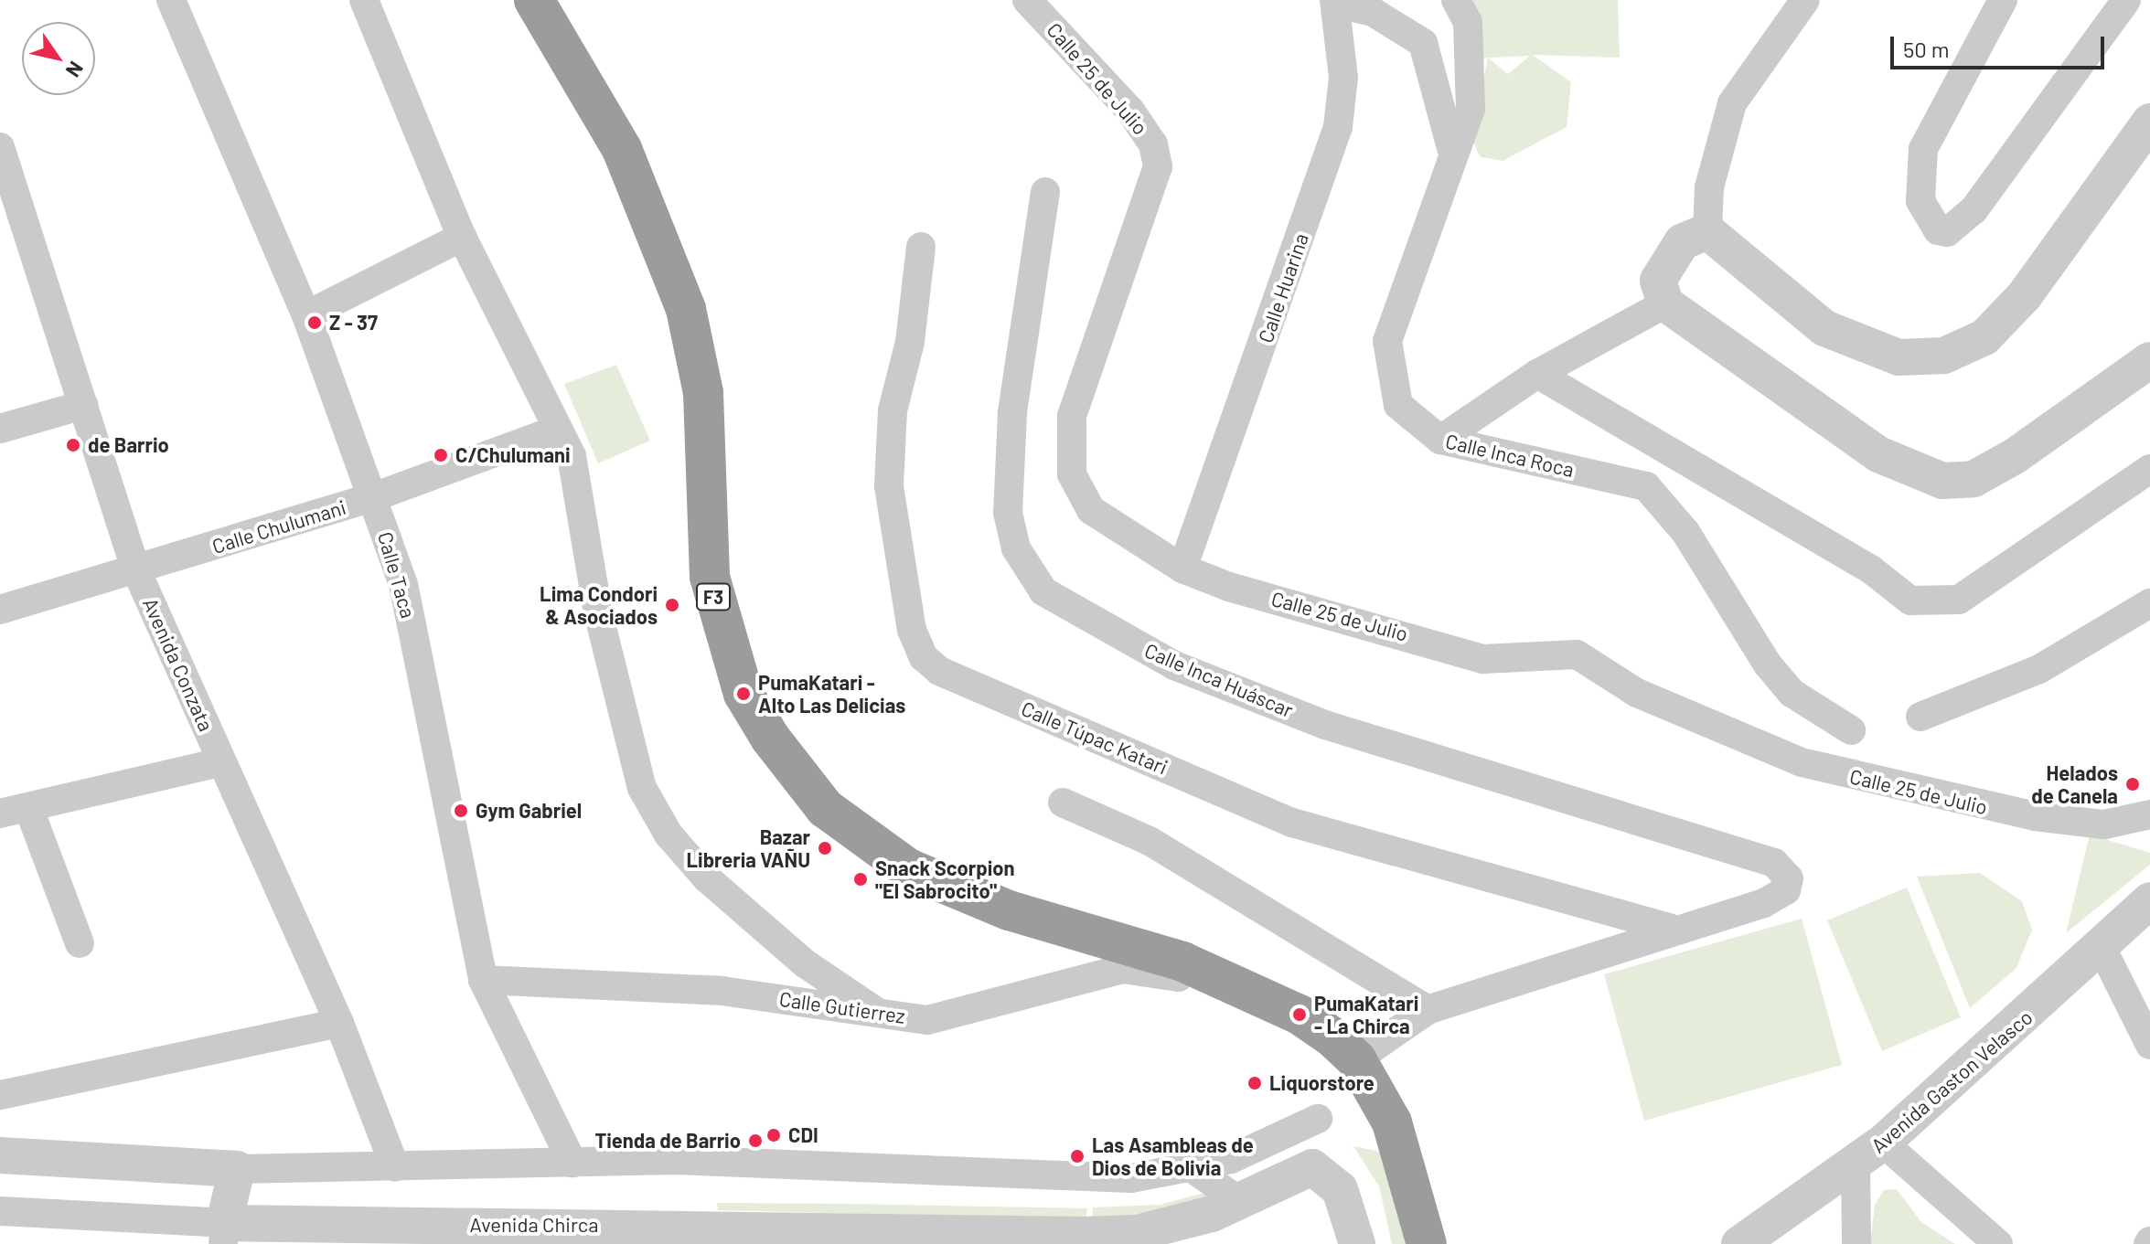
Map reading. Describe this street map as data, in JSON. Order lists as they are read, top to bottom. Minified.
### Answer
{"streets":{"highway":["F3"],"street":["Calle 25 de Julio","Calle Huarina","Calle Inca Roca","Calle Chulumani","Calle Taca","Avenida Conzata","Calle Inca Huáscar","Calle Túpac Katari","Calle Gutierrez","Avenida Gaston Velasco","Avenida Chirca"]},"crossings":[["Calle 25 de Julio","Calle Huarina"],["Calle Chulumani","Calle Taca"],["Calle Chulumani","Avenida Conzata"],["Calle Taca","Calle Gutierrez"],["F3","Calle Gutierrez"],["Calle Inca Huáscar","Calle Túpac Katari"]],"places":["Z - 37","de Barrio","C/Chulumani","Lima Condori & Asociados","PumaKatari - Alto Las Delicias","Helados de Canela","Gym Gabriel","Bazar Libreria VAÑU","Snack Scorpion \"El Sabrocito\"","PumaKatari - La Chirca","Liquorstore","CDI","Tienda de Barrio","Las Asambleas de Dios de Bolivia"],"scale_bar":"50 m","north":"bottom right"}
